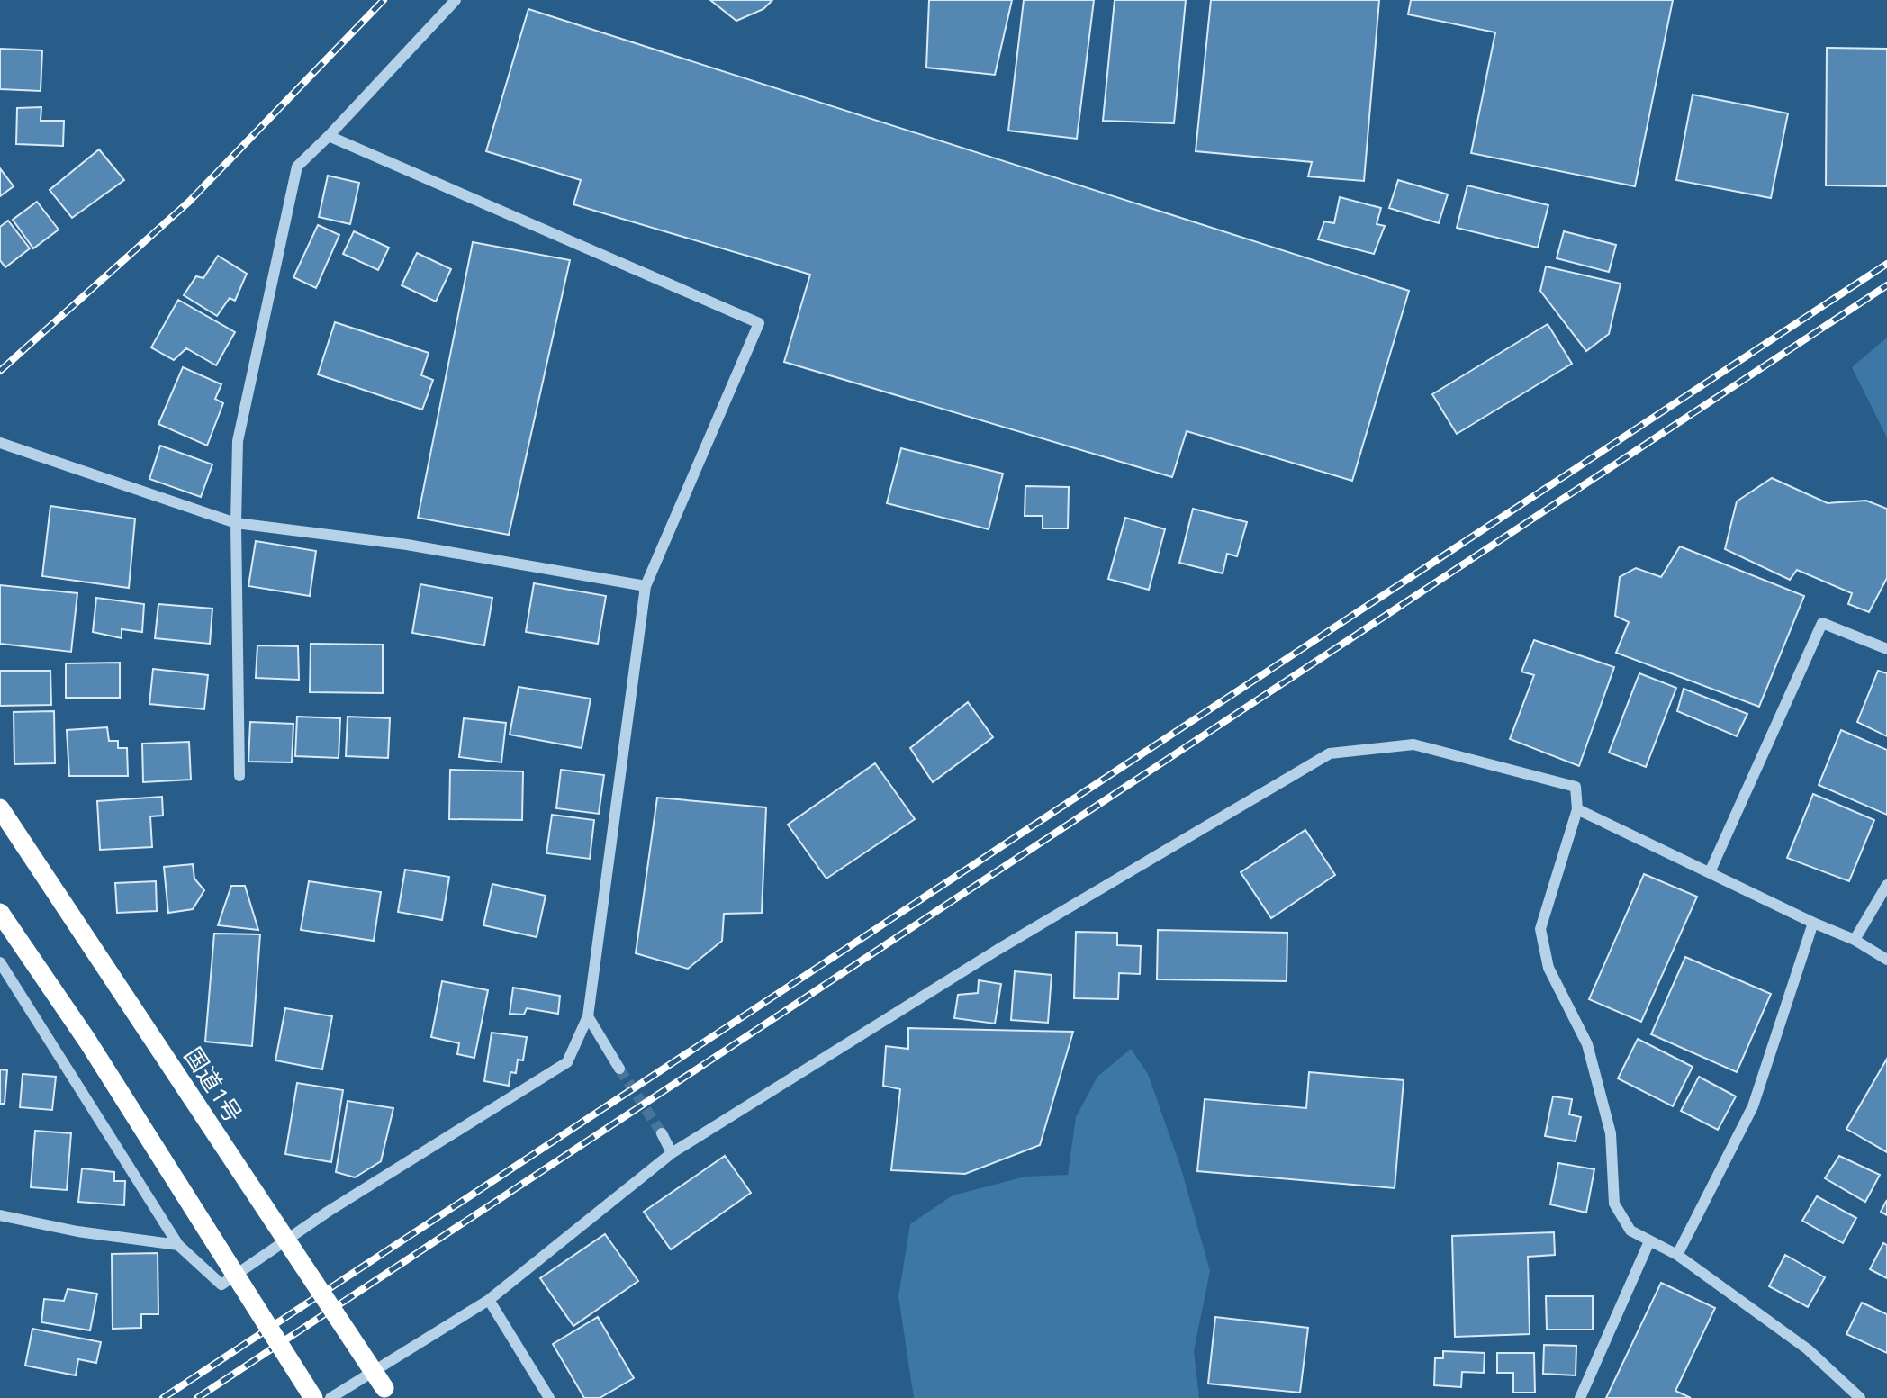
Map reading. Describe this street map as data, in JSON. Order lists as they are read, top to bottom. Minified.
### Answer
{"streets":{"highway":["国道1号"]}}
